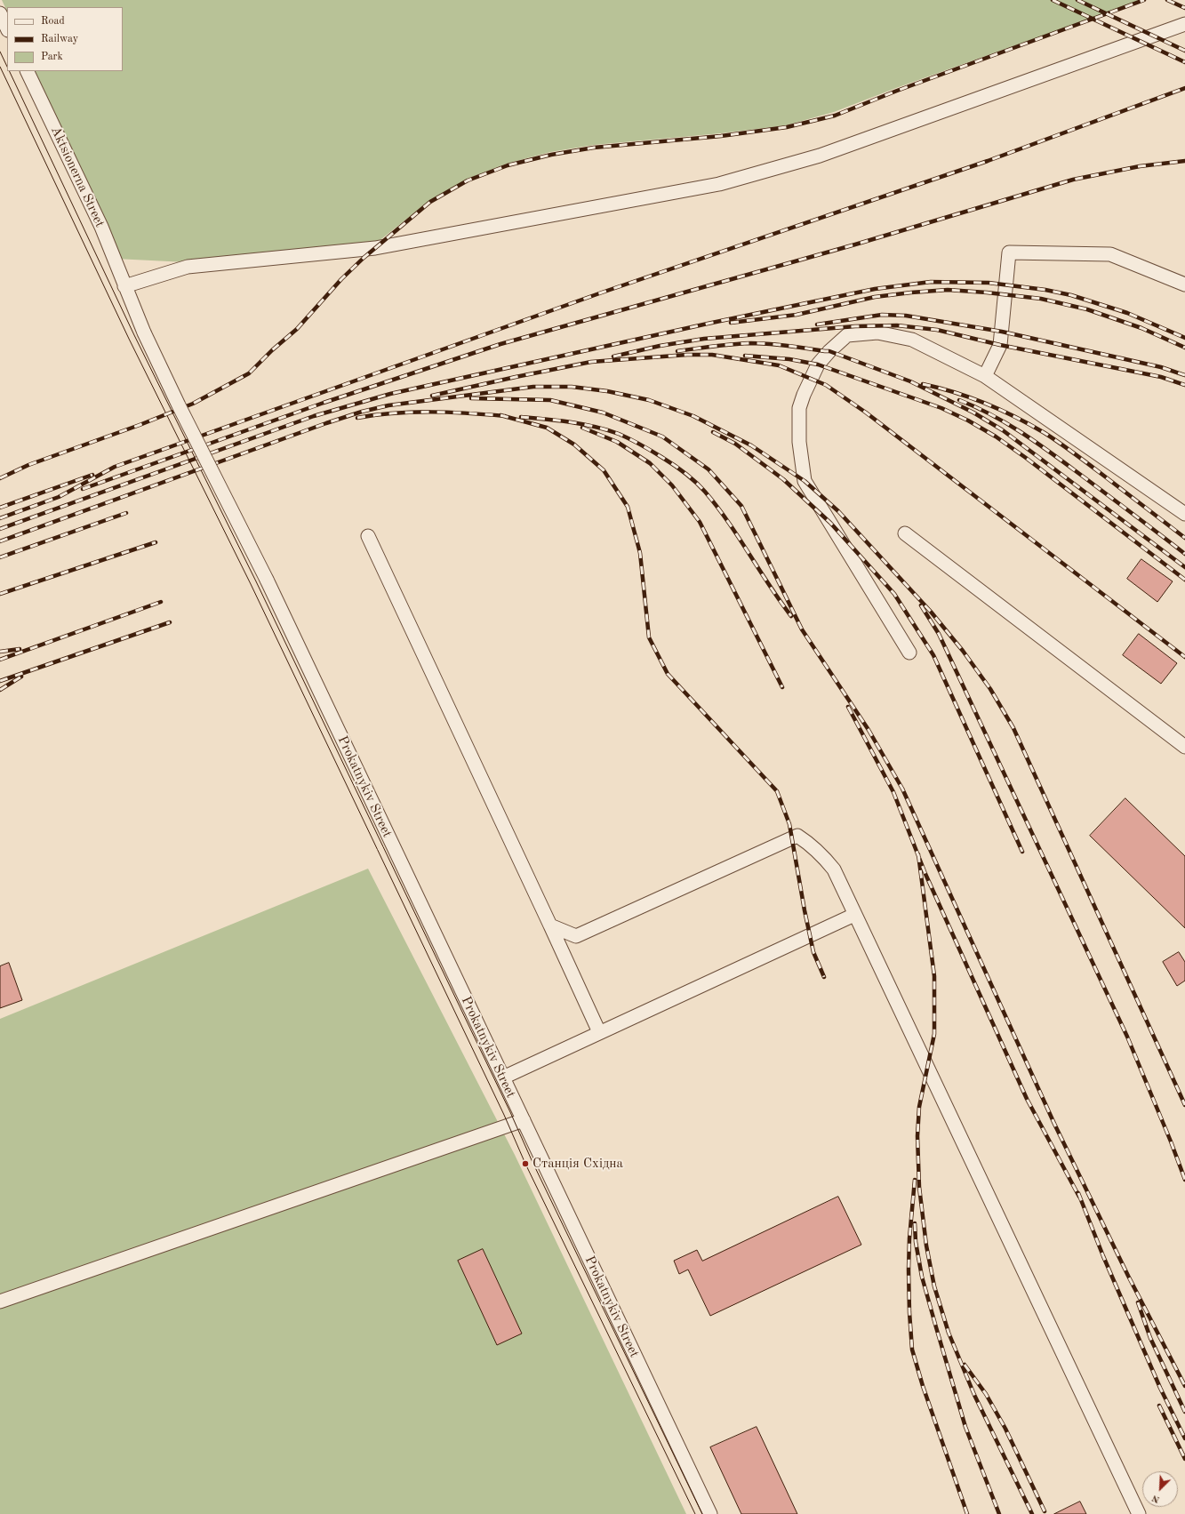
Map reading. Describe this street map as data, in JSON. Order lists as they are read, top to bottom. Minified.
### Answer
{"streets":{"street":["Aktsionerna Street","Prokatnykiv Street"]},"crossings":[["Aktsionerna Street","Prokatnykiv Street"]],"places":["Станція Східна"],"legend":["Road","Railway","Park"],"north":"bottom left"}
